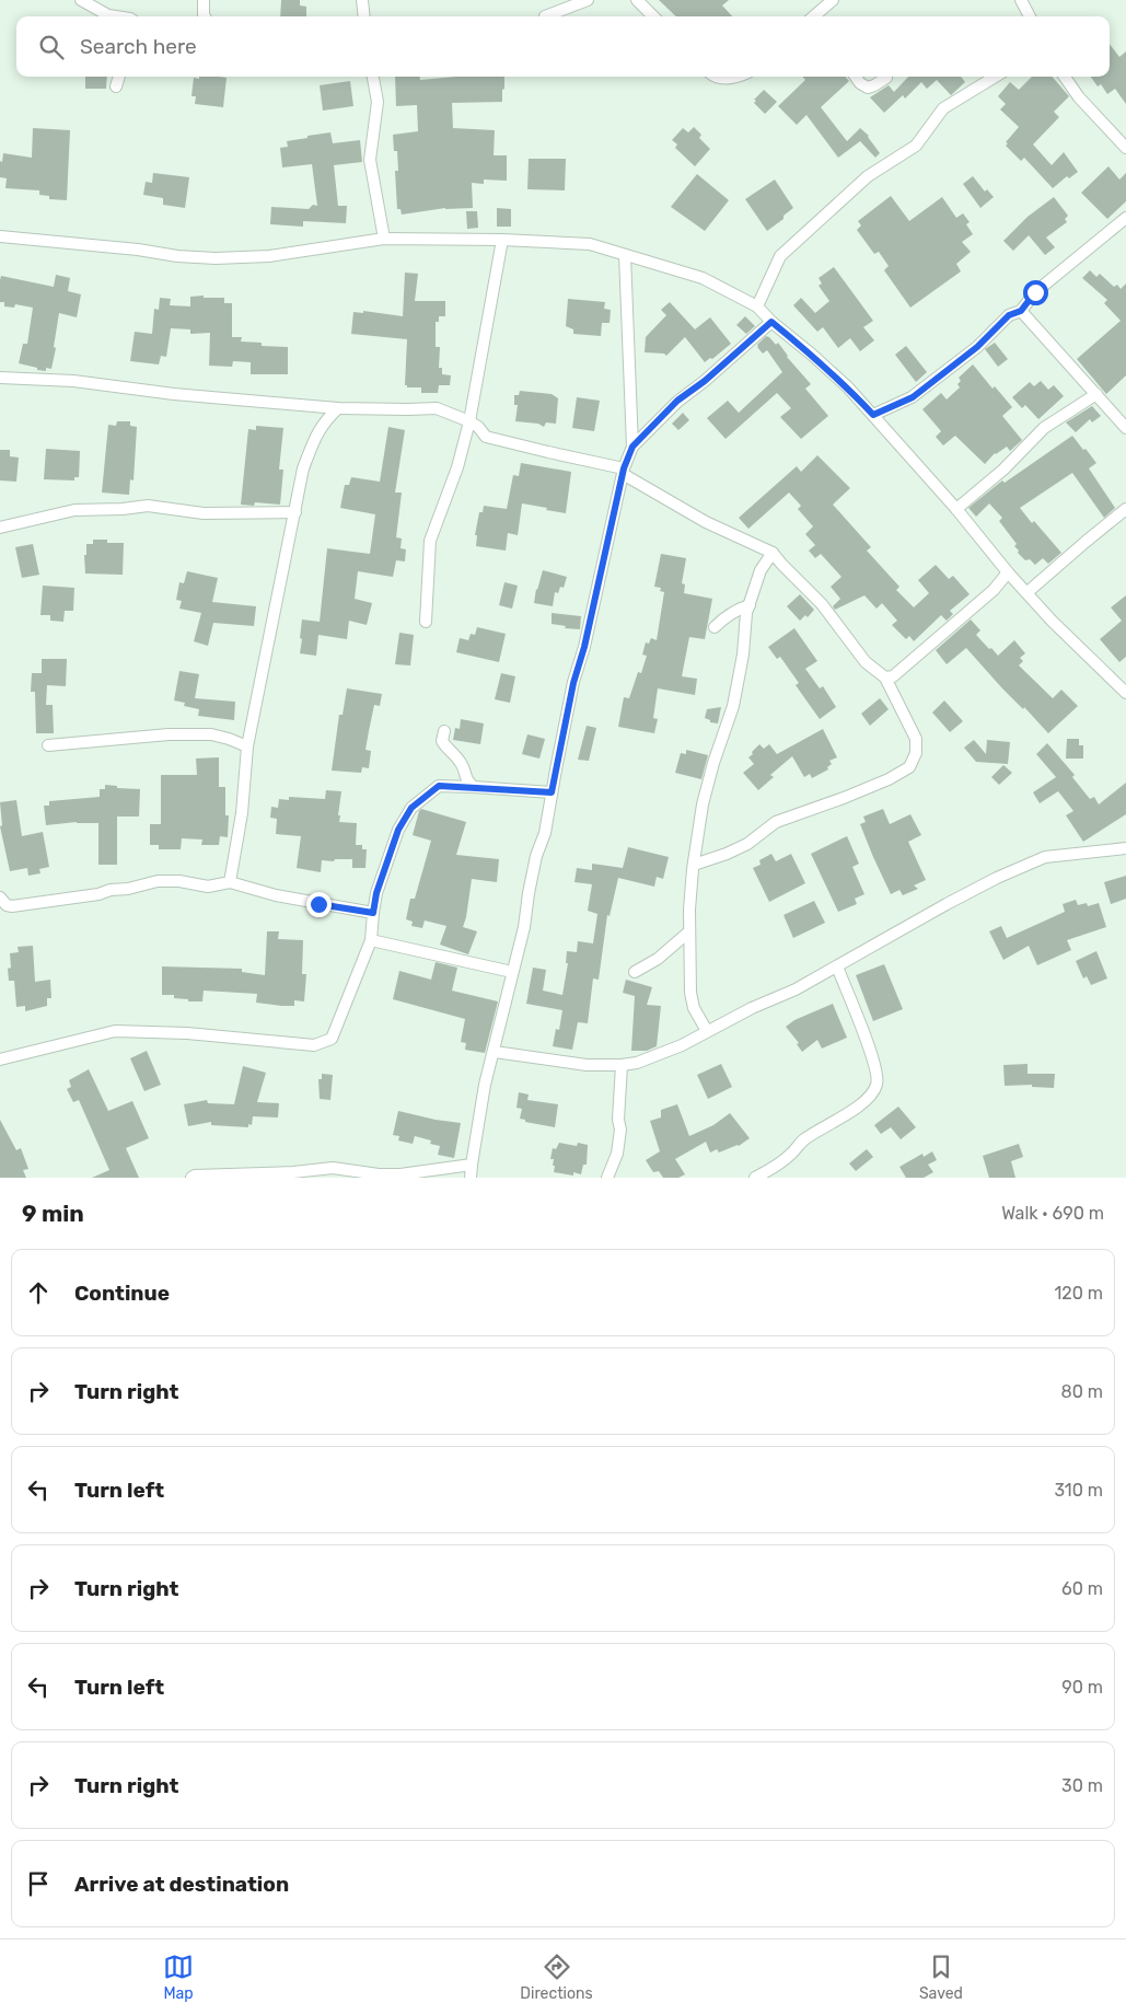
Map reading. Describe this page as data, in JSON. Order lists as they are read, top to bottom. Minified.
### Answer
{"page":{"search":"Search here","heading":["9 min","Walk · 690 m"],"list":[["Continue","120 m"],["Turn right","80 m"],["Turn left","310 m"],["Turn right","60 m"],["Turn left","90 m"],["Turn right","30 m"],"Arrive at destination"],"nav":["Map","Directions","Saved"]}}
